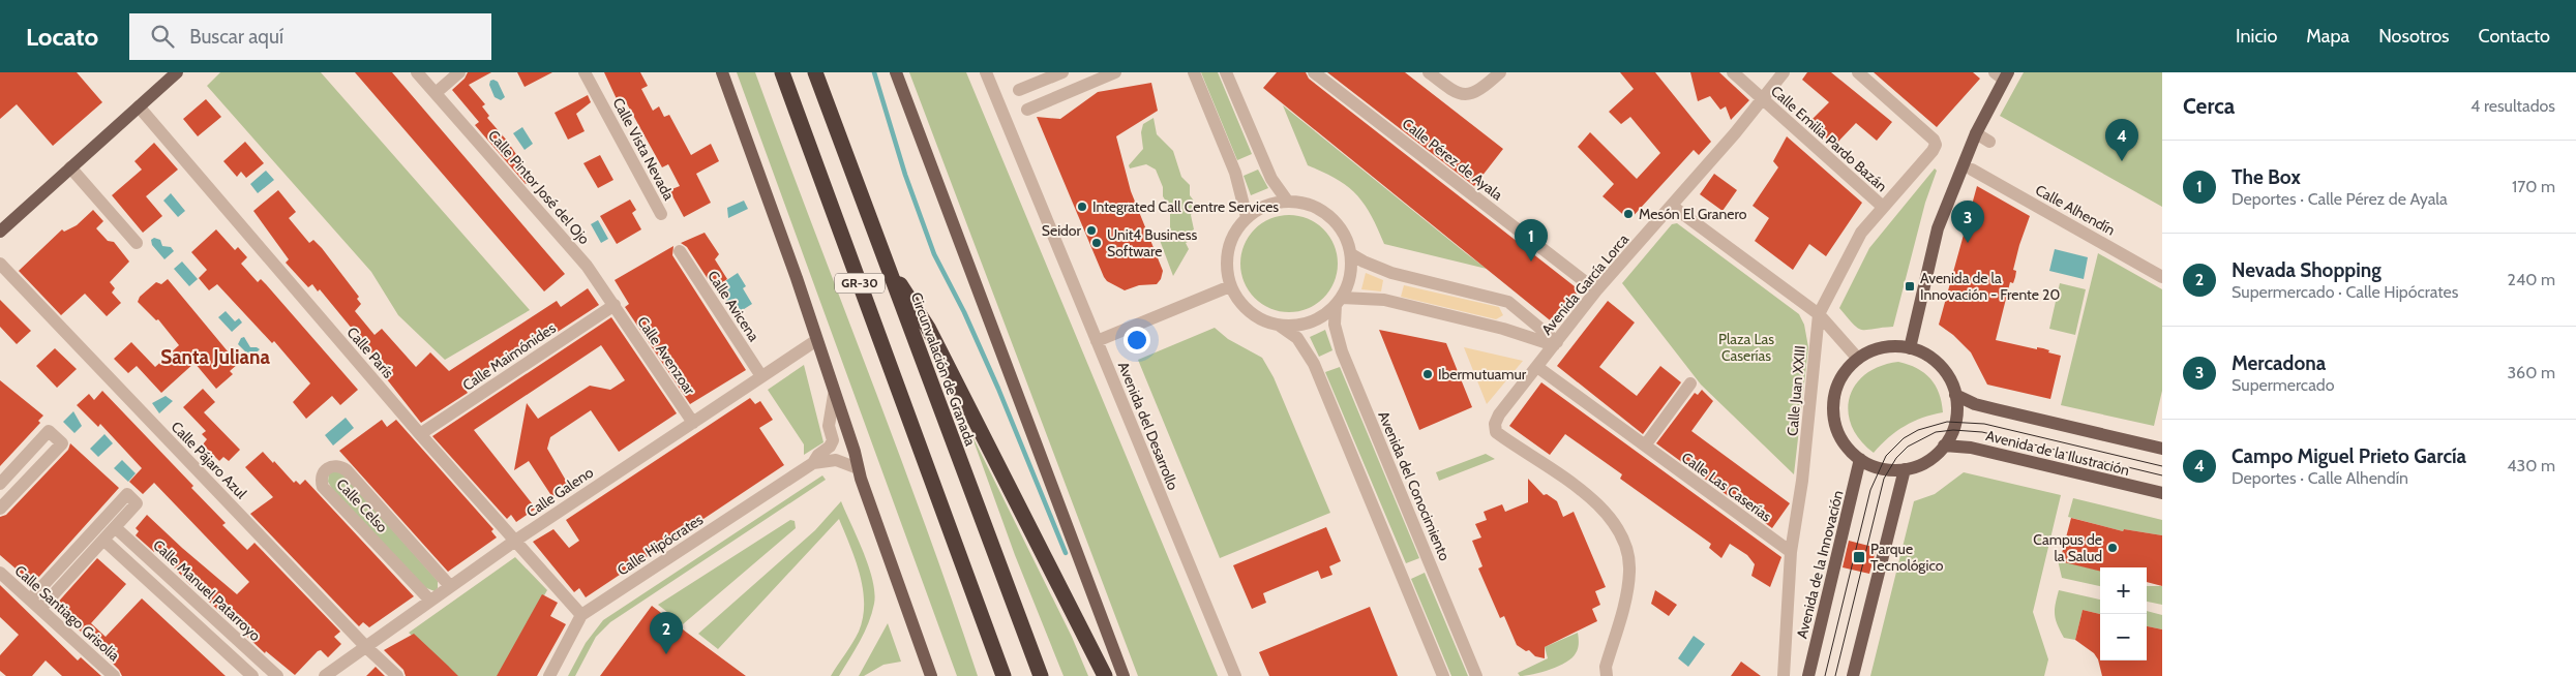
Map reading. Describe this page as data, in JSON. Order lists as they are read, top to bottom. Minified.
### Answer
{"streets":{"highway":["GR-30","Circunvalación de Granada"],"main road":["Avenida de la Ilustración","Avenida de la Innovación"],"street":["Calle Emilia Pardo Bazán","Calle Vista Nevada","Calle Pérez de Ayala","Calle Pintor José del Ojo","Calle Alhendín","Avenida García Lorca","Calle Avicena","Calle París","Calle Avenzoar","Calle Maimónides","Calle Juan XXIII","Avenida del Desarrollo","Calle Pájaro Azul","Avenida del Conocimiento","Calle Las Caserías","Calle Galeno","Calle Celso","Calle Hipócrates","Calle Manuel Patarroyo","Calle Santiago Grisolía"]},"crossings":[["Calle Emilia Pardo Bazán","Avenida García Lorca"],["Calle Emilia Pardo Bazán","Calle Juan XXIII"],["Calle Pérez de Ayala","Avenida García Lorca"],["Calle Pintor José del Ojo","Calle Avenzoar"],["Calle Pintor José del Ojo","Calle Maimónides"],["Avenida García Lorca","Calle Las Caserías"],["Calle Avicena","Calle Galeno"],["Calle París","Calle Maimónides"],["Calle París","Calle Galeno"],["Calle París","Calle Hipócrates"],["Calle Avenzoar","Calle Maimónides"],["Calle Avenzoar","Calle Galeno"],["Calle Juan XXIII","Calle Las Caserías"],["Avenida de la Ilustración","Avenida de la Innovación"],["Calle Pájaro Azul","Calle Galeno"],["Calle Galeno","Calle Celso"]],"districts":["Santa Juliana"],"parks":["Plaza Las Caserías"],"places":{"other":["Integrated Call Centre Services","Mesón El Granero","Seidor","Unit4 Business Software","Ibermutuamur","Campus de la Salud"],"transit":["Avenida de la Innovación - Frente 20","Parque Tecnológico"]},"page":{"header":"Locato","search":"Buscar aquí","nav":["Inicio","Mapa","Nosotros","Contacto"],"heading":["Cerca","4 resultados"],"pins":["4","3","1","2"],"list":[{"mark":"1","name":"The Box","note":"Deportes · Calle Pérez de Ayala","value":"170 m"},{"mark":"2","name":"Nevada Shopping","note":"Supermercado · Calle Hipócrates","value":"240 m"},{"mark":"3","name":"Mercadona","note":"Supermercado","value":"360 m"},{"mark":"4","name":"Campo Miguel Prieto García","note":"Deportes · Calle Alhendín","value":"430 m"}],"map_buttons":["+","−"]}}
